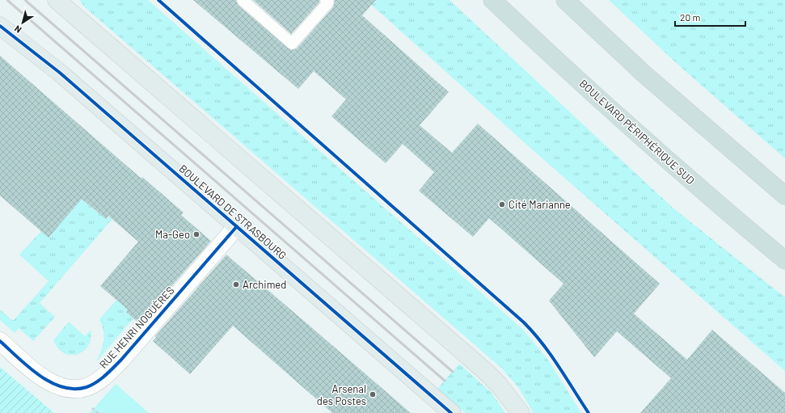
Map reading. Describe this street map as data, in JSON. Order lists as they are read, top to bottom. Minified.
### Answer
{"streets":{"highway":["BOULEVARD PÉRIPHÉRIQUE SUD"],"main road":["BOULEVARD DE STRASBOURG"],"street":["RUE HENRI NOGUÈRES"]},"crossings":[["BOULEVARD DE STRASBOURG","RUE HENRI NOGUÈRES"]],"places":["Cité Marianne","Ma-Geo","Archimed","Arsenal des Postes"],"scale_bar":"20 m","north":"bottom left"}
